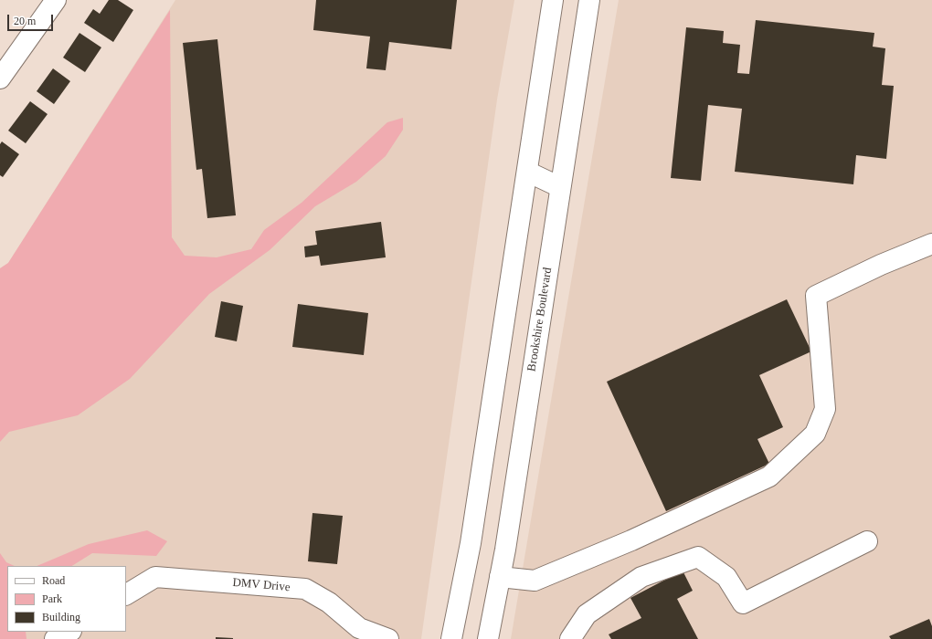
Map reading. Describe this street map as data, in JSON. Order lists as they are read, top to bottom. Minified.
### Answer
{"streets":{"main road":["Brookshire Boulevard","DMV Drive"]},"legend":["Road","Park","Building"],"scale_bar":"20 m"}
